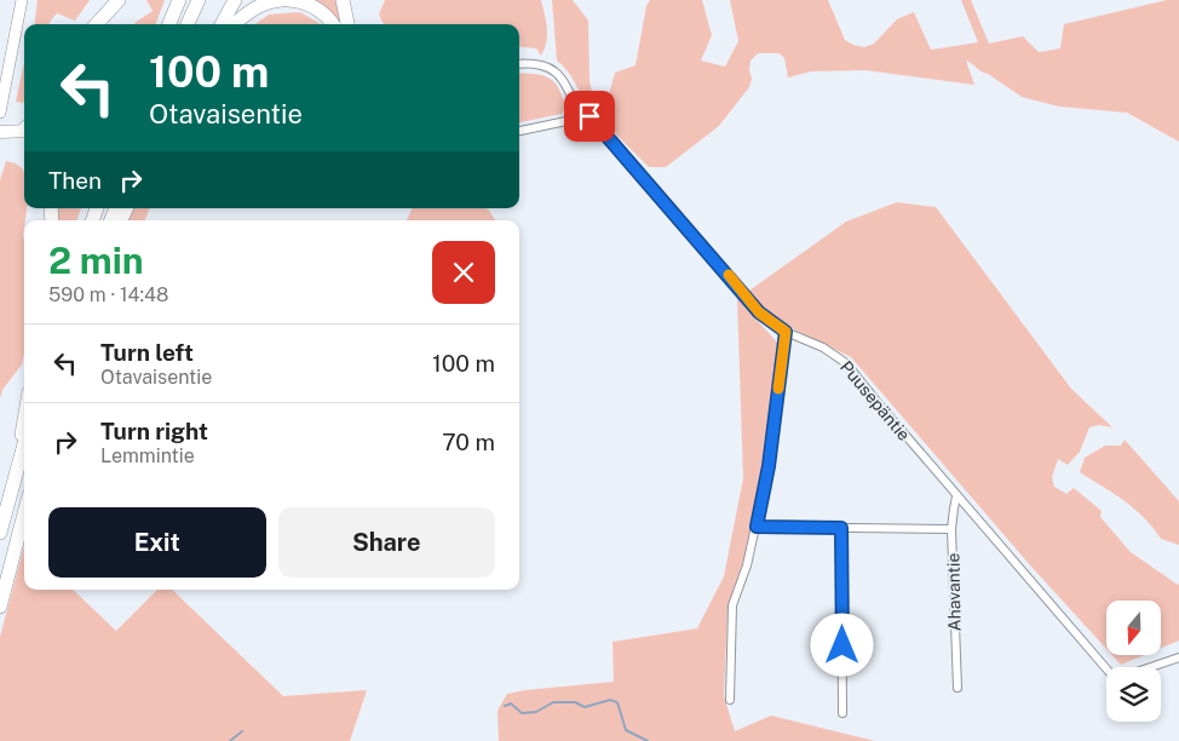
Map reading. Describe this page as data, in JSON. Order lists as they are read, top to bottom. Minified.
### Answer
{"streets":{"street":["Puusepäntie","Ahavantie"]},"crossings":[["Puusepäntie","Ahavantie"]],"north":"bottom","page":{"turn":["100 m","Otavaisentie"],"then":"Then","heading":["2 min","590 m · 14:48"],"list":[{"name":"Turn left","note":"Otavaisentie","value":"100 m"},{"name":"Turn right","note":"Lemmintie","value":"70 m"}],"buttons":["Exit","Share"]}}
